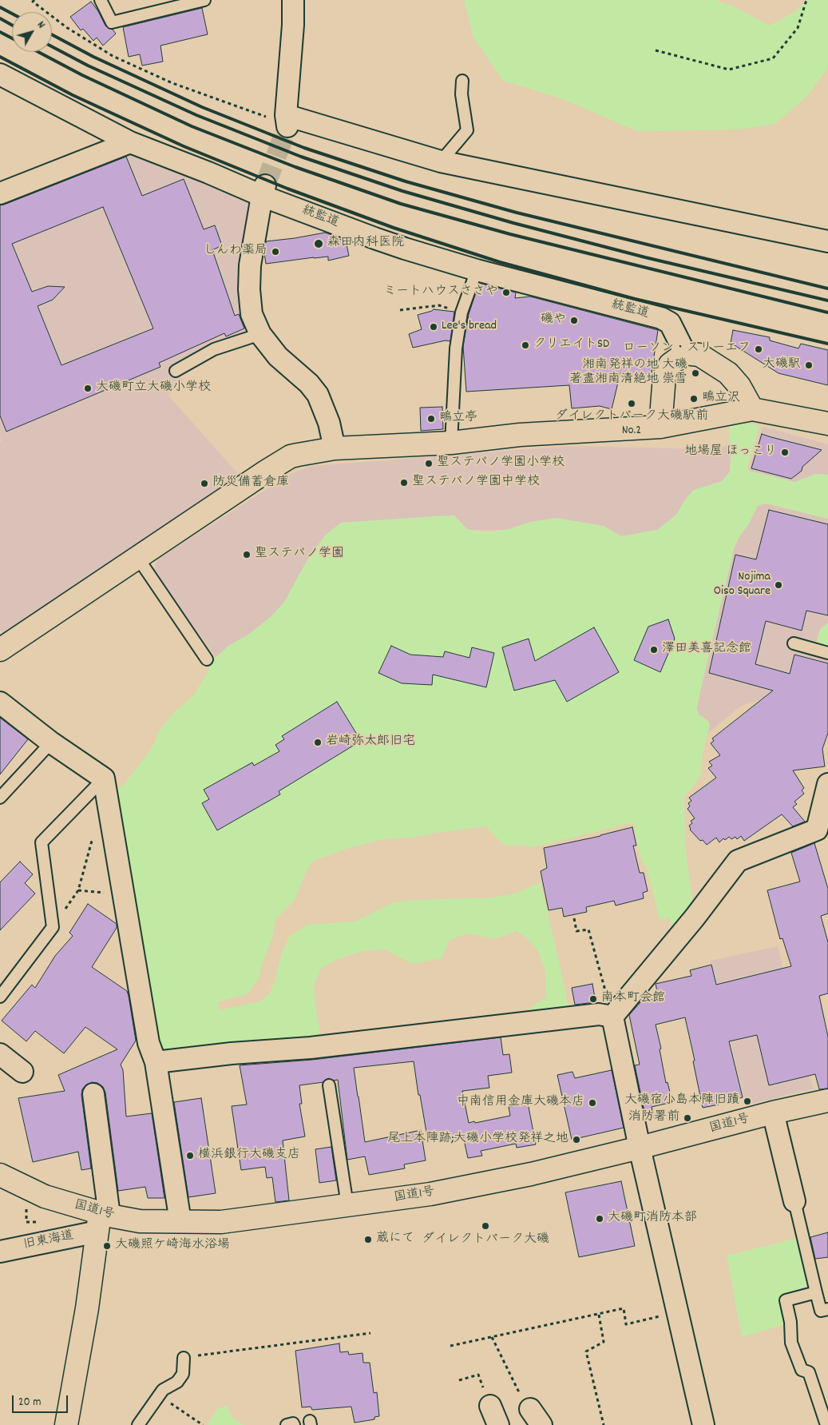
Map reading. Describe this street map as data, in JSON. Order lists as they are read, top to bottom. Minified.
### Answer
{"streets":{"main road":["国道1号"],"street":["統監道","旧東海道"]},"crossings":[["国道1号","旧東海道"]],"places":["森田内科医院","しんわ薬局","ミートハウスささや","磯や","Lee's bread","クリエイトSD","ローソン・スリーエフ","大磯駅","湘南発祥の地 大磯 著盡湘南清絶地 崇雪","大磯町立大磯小学校","鴫立沢","ダイレクトバーク大磯駅前 No.2","鴫立亭","地場屋 ほっこり","聖ステパノ学園小学校","聖ステパノ学園中学校","防災備蓄倉庫","聖ステパノ学園","Nojima Oiso Square","澤田美喜記念館","岩崎弥太郎旧宅","南本町会館","大磯宿小島本陣旧蹟","中南信用金庫大磯本店","消防署前","尾上本陣跡;大磯小学校発祥之地","横浜銀行大磯支店","大磯町消防本部","ダイレクトバーク大磯","蔵にて","大磯照ケ崎海水浴場"],"scale_bar":"20 m","north":"top right"}
